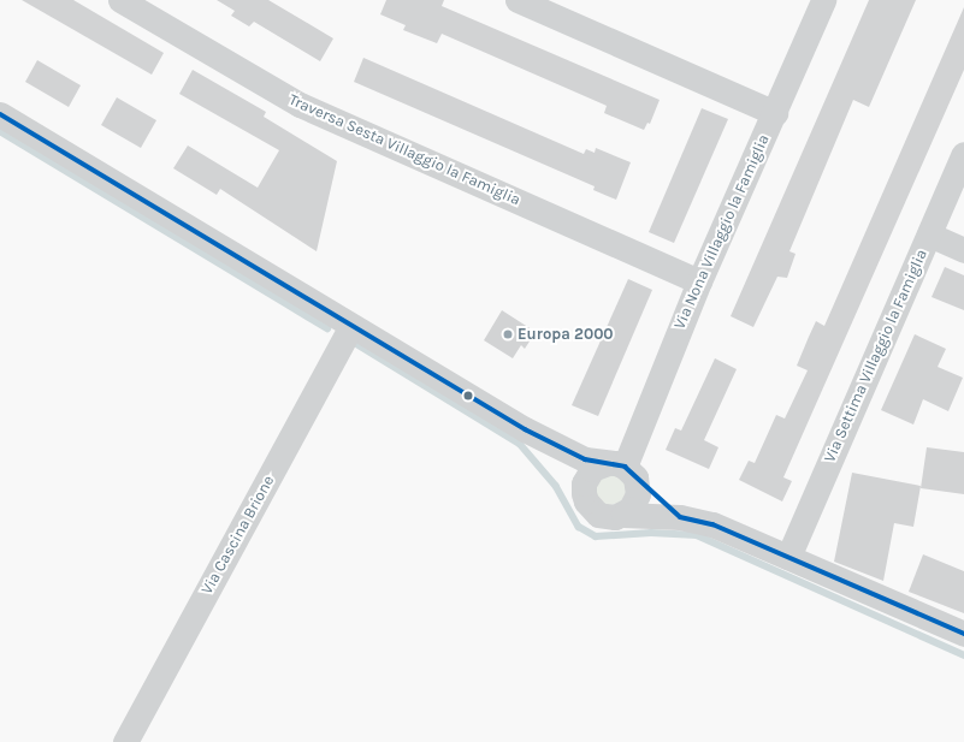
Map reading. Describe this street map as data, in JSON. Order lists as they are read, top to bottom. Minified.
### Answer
{"streets":{"street":["Traversa Sesta Villaggio la Famiglia","Via Nona Villaggio la Famiglia","Via Settima Villaggio la Famiglia","Via Cascina Brione"]},"crossings":[["Traversa Sesta Villaggio la Famiglia","Via Nona Villaggio la Famiglia"]],"places":["Europa 2000"]}
